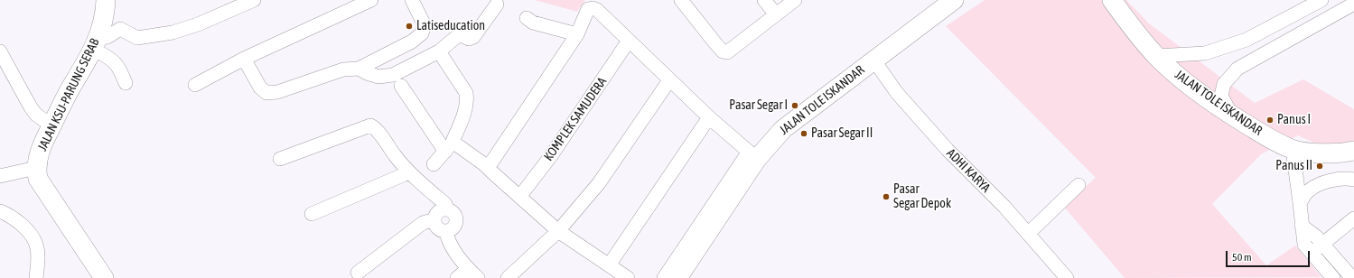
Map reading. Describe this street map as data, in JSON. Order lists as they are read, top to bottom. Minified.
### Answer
{"streets":{"main road":["JALAN KSU-PARUNG SERAB","JALAN TOLE ISKANDAR"],"street":["KOMPLEK SAMUDERA","ADHI KARYA"]},"crossings":[["JALAN TOLE ISKANDAR","ADHI KARYA"]],"places":["Latiseducation","Pasar Segar I","Panus I","Pasar Segar II","Panus II","Pasar Segar Depok"],"scale_bar":"50 m"}
